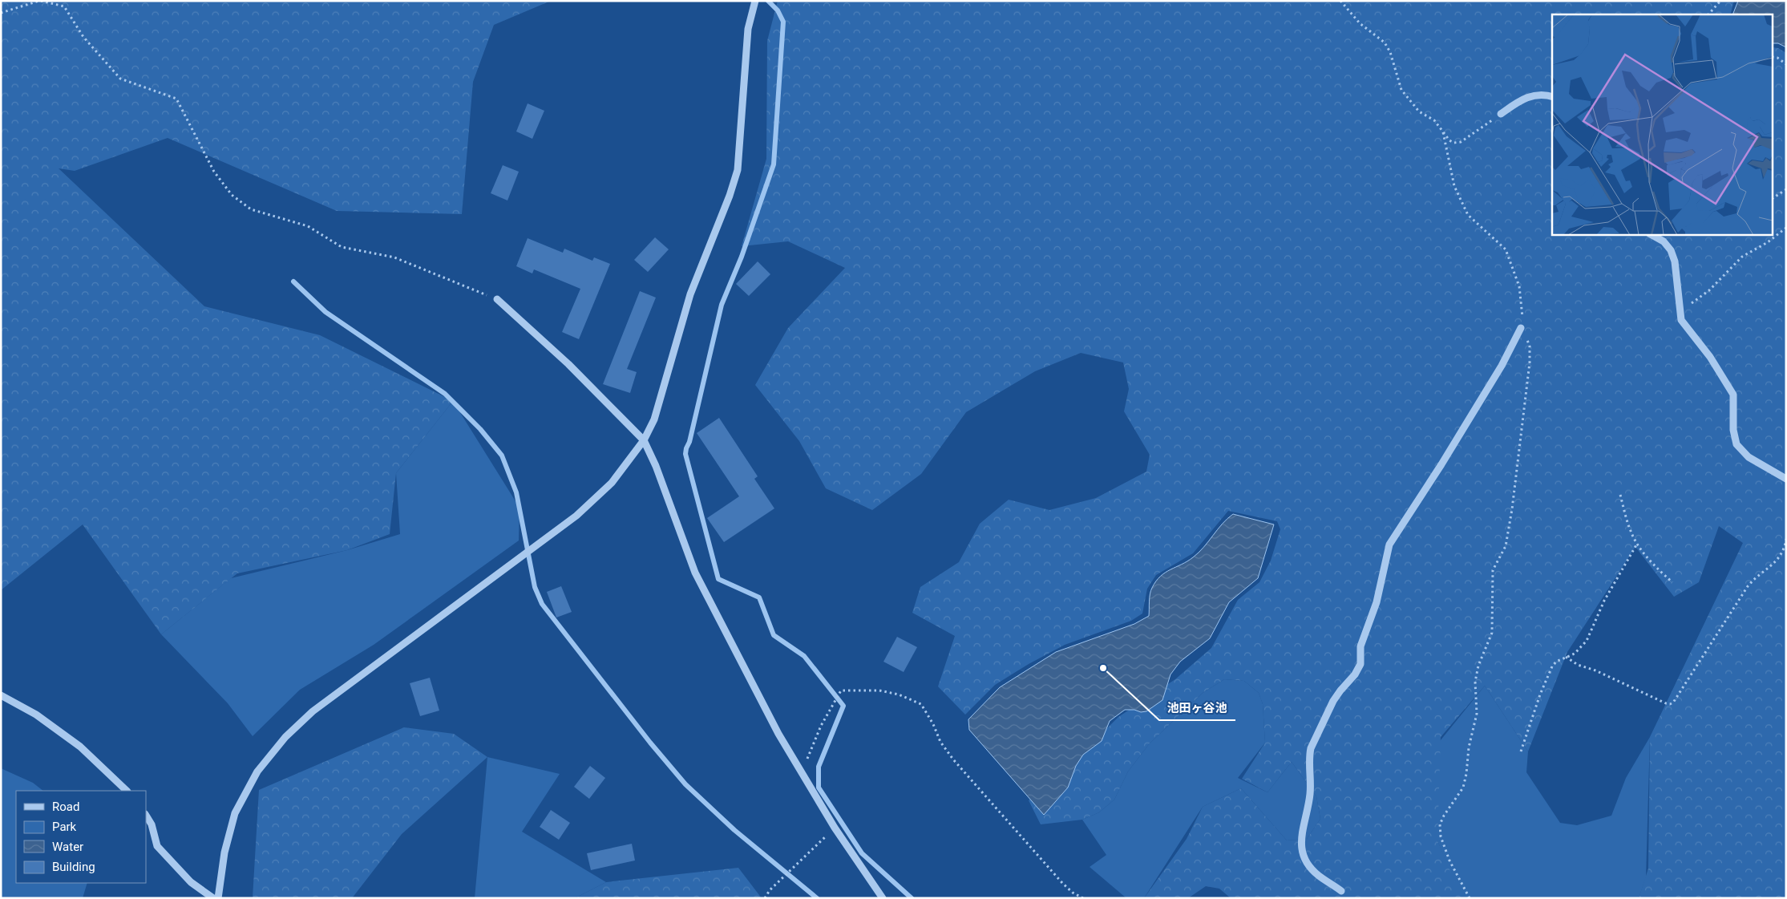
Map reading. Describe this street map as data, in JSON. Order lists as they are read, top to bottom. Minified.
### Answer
{"places":["池田ヶ谷池"],"legend":["Road","Park","Water","Building"]}
